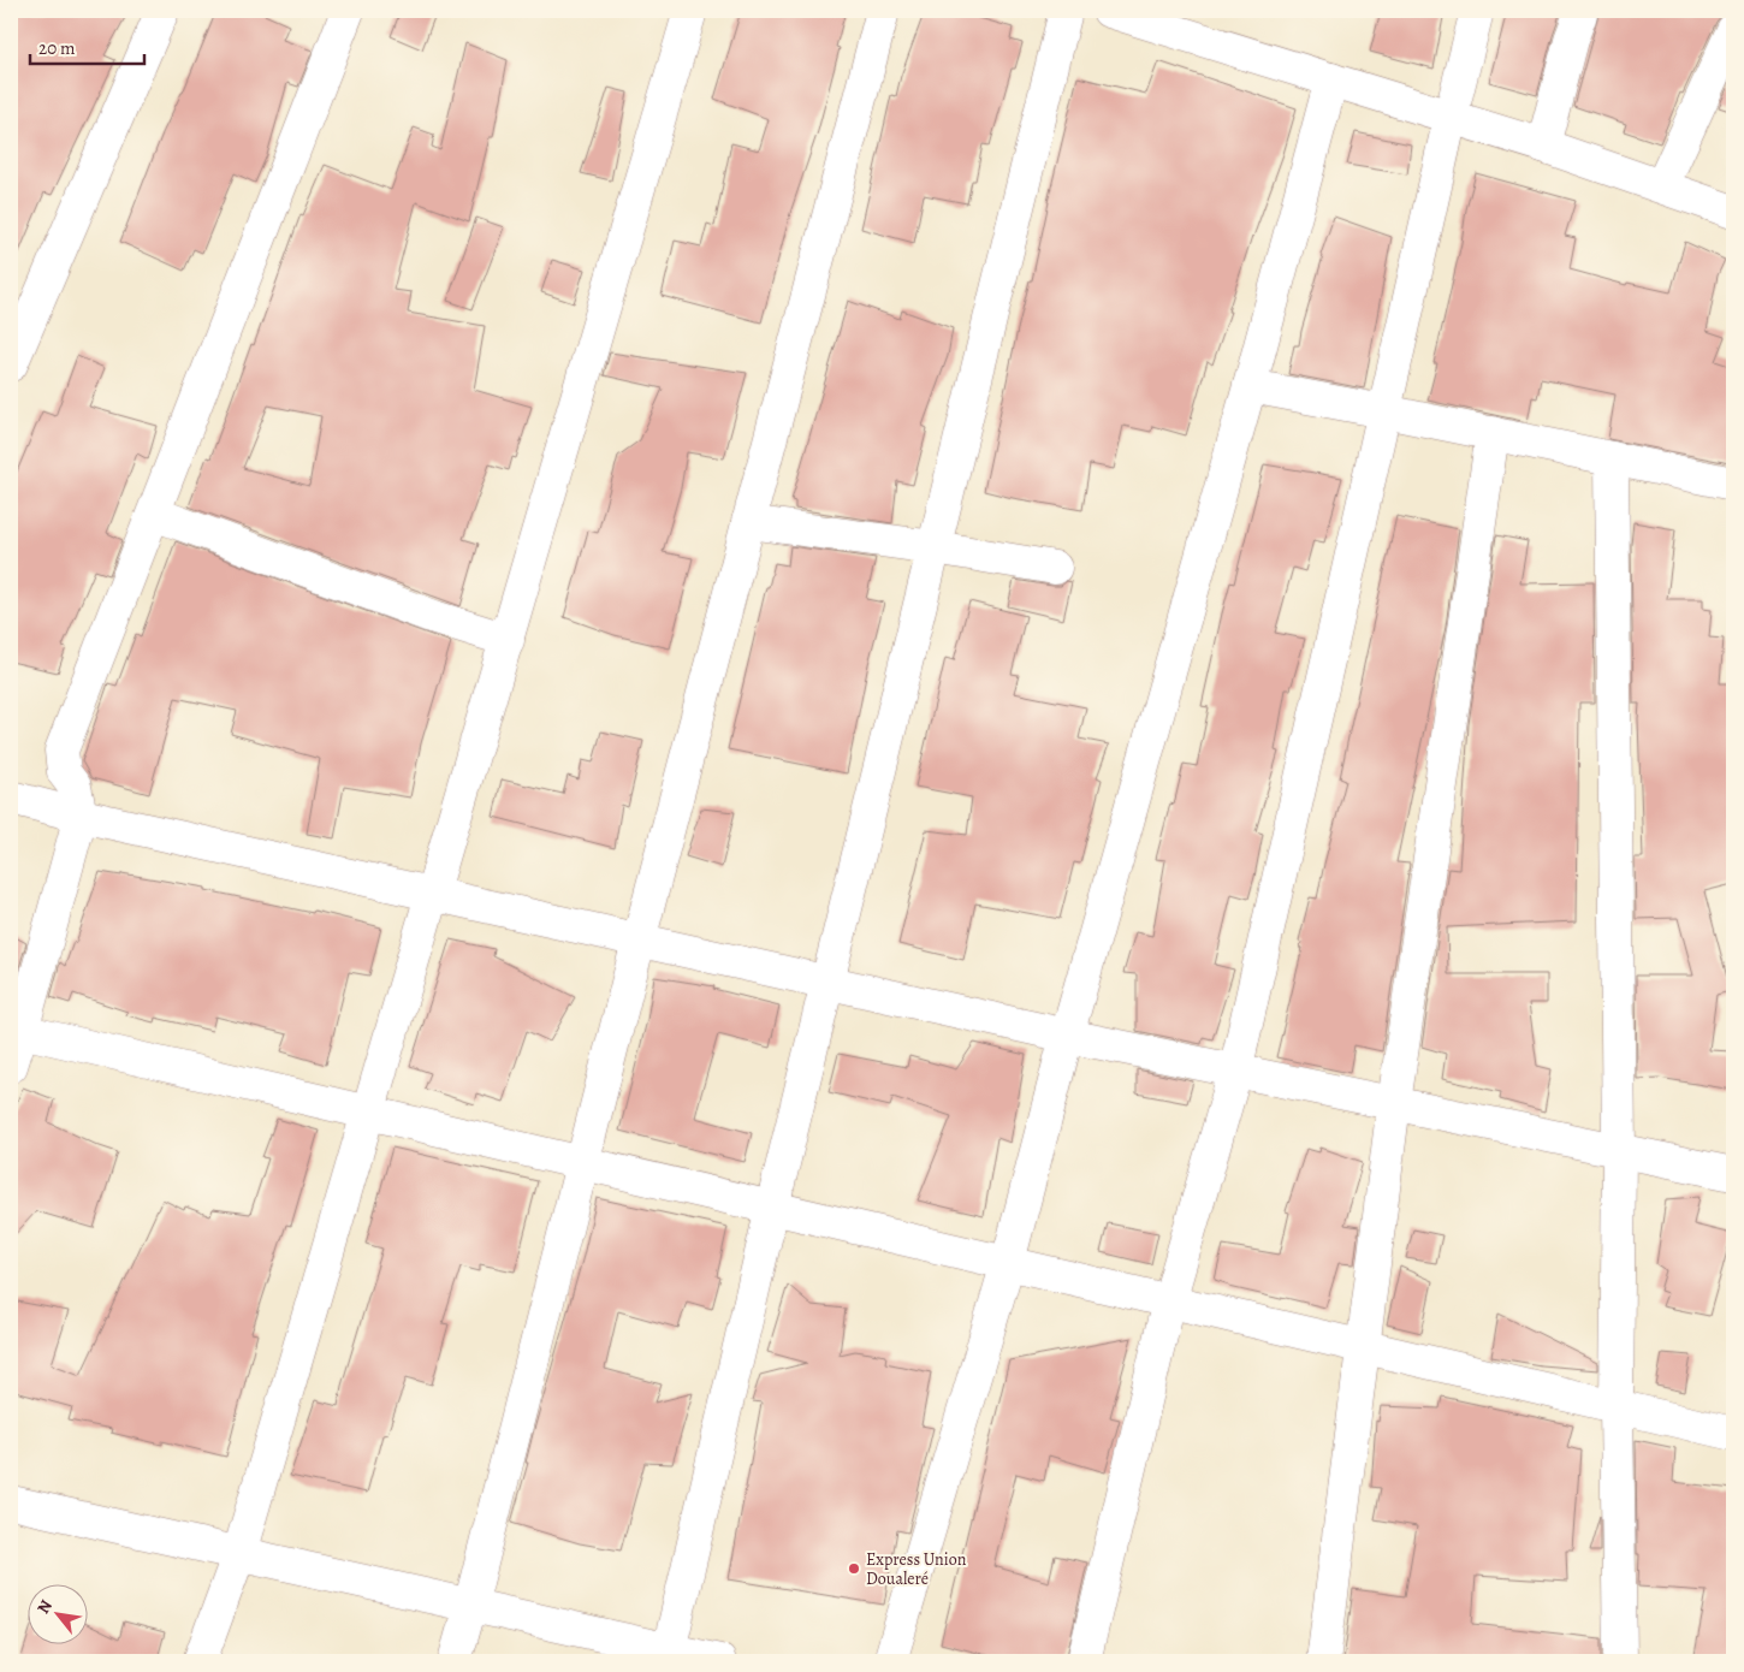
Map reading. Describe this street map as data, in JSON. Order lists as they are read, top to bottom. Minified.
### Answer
{"places":["Express Union Doualeré"],"scale_bar":"20 m","north":"top left"}
